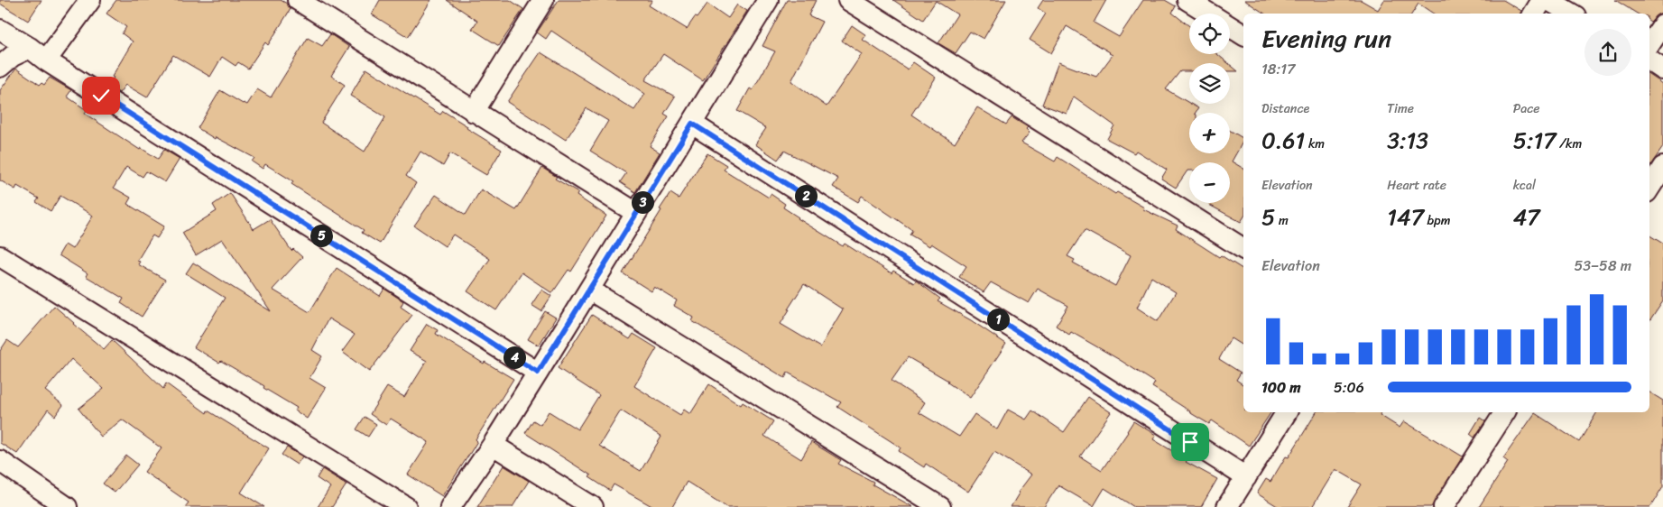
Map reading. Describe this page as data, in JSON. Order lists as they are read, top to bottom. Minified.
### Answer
{"page":{"map_buttons":["+","−"],"heading":["Evening run","18:17"],"stats":[["Distance","0.61 km"],["Time","3:13"],["Pace","5:17 /km"],["Elevation","5 m"],["Heart rate","147 bpm"],["kcal","47"]],"pins":["2","3","5","1","4"],"chart":["Elevation","53–58 m"],"list":[{"name":"100 m","note":"5:06"}]}}
